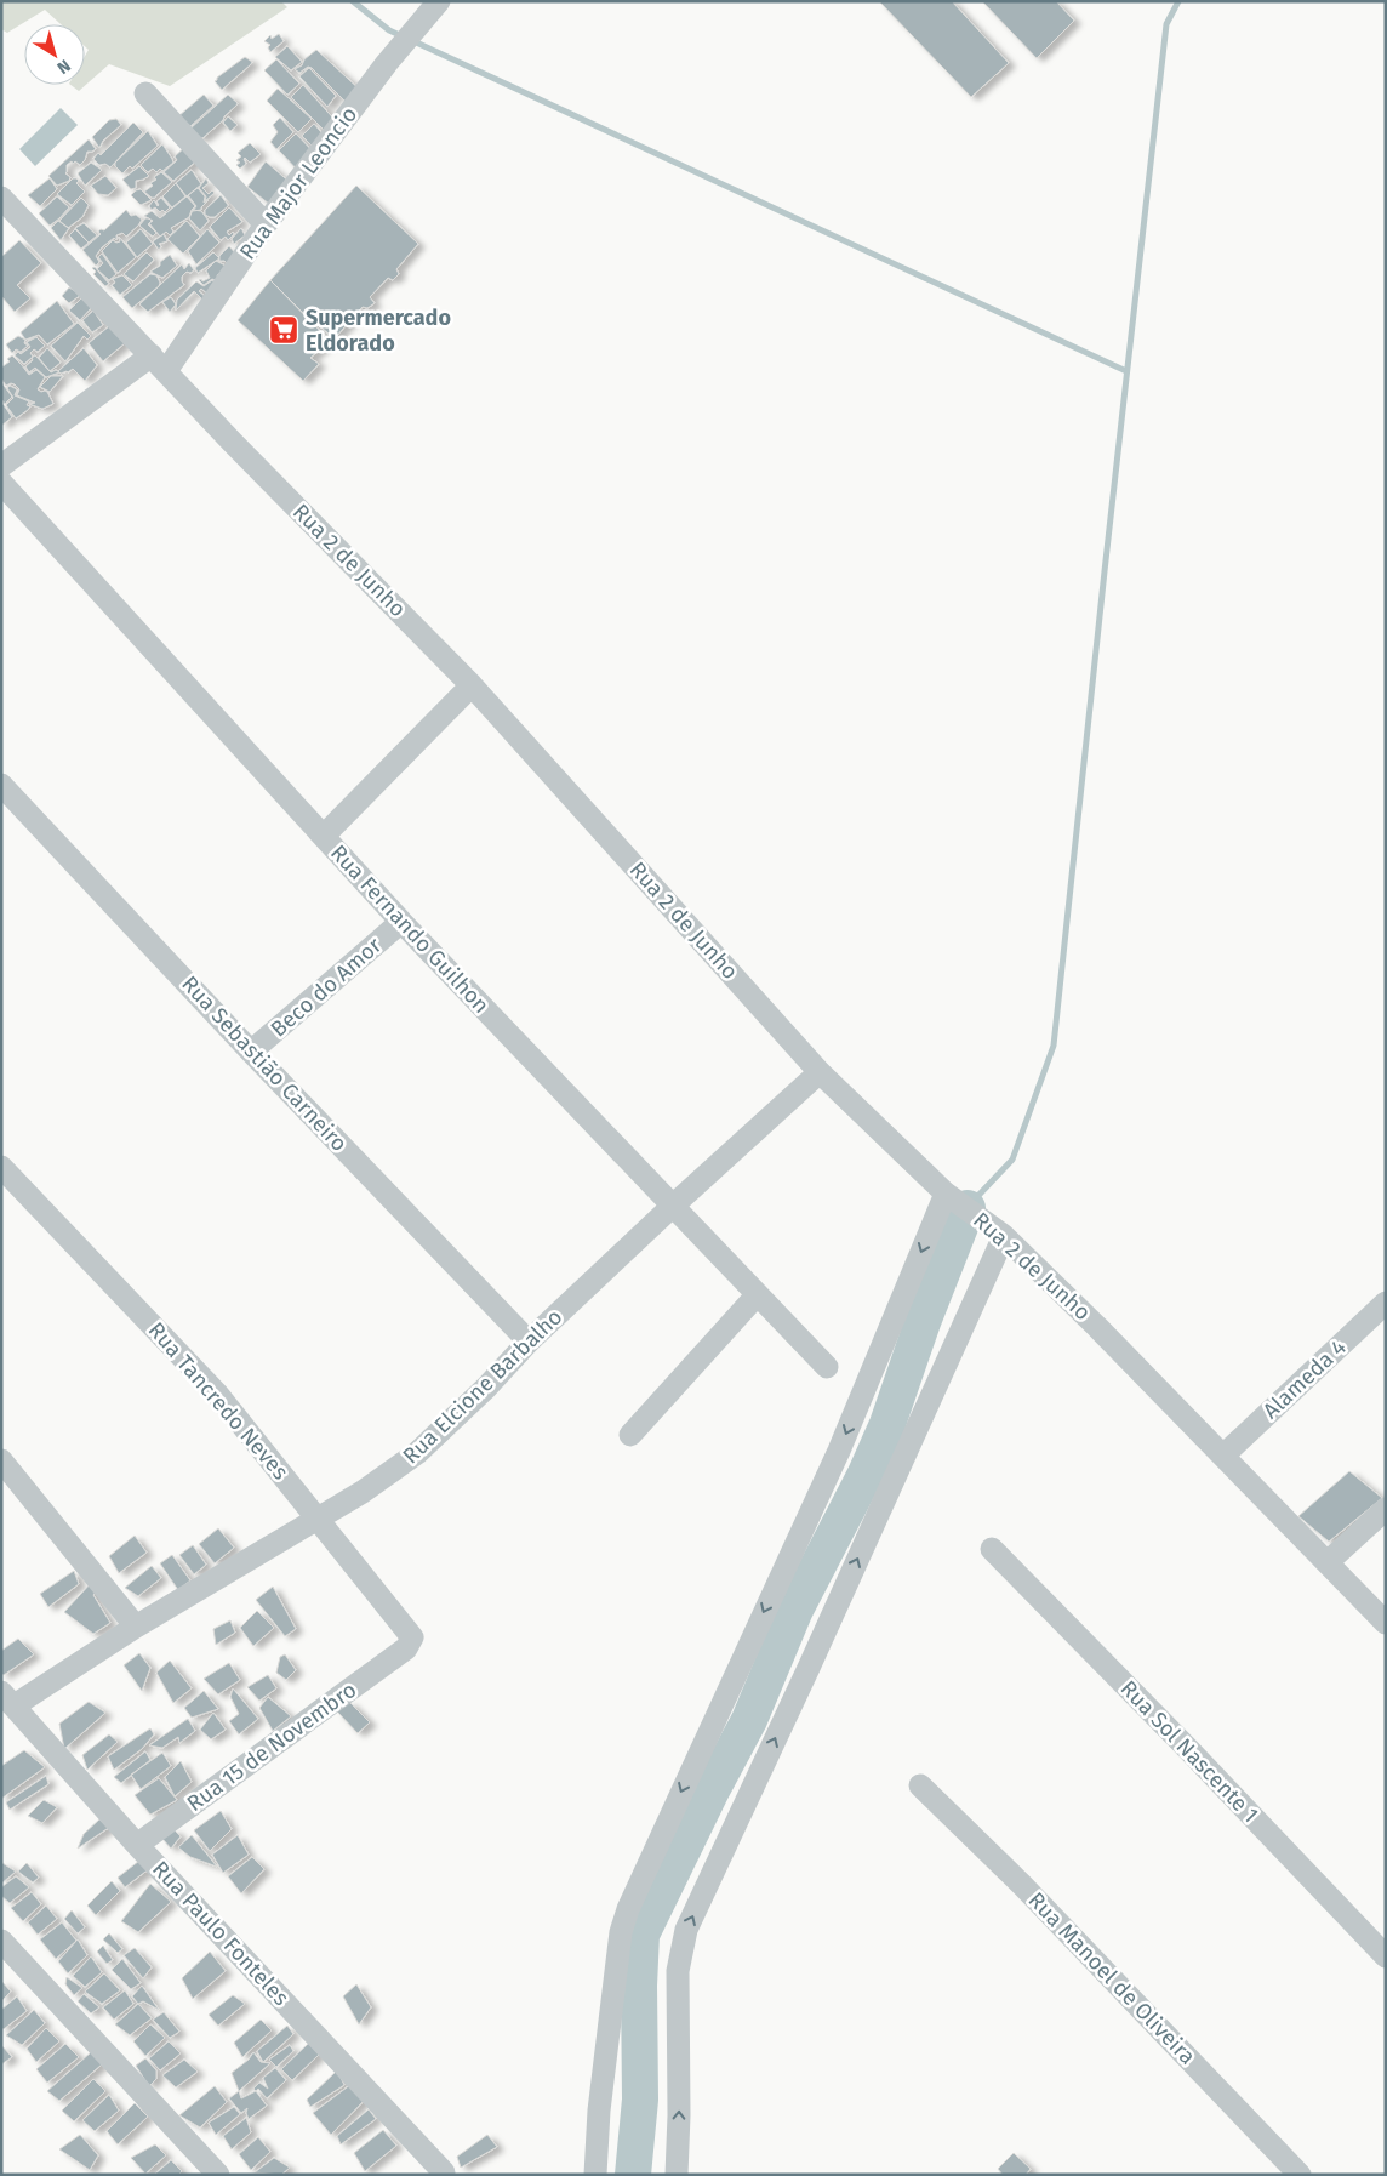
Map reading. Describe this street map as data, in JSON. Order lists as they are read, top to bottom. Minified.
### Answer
{"streets":{"street":["Rua Major Leoncio","Rua 2 de Junho","Rua Fernando Guilhon","Beco do Amor","Rua Sebastião Carneiro","Alameda 4","Rua Elcione Barbalho","Rua Tancredo Neves","Rua 15 de Novembro","Rua Sol Nascente 1","Rua Paulo Fonteles","Rua Manoel de Oliveira"]},"crossings":[["Rua Major Leoncio","Rua 2 de Junho"],["Rua 2 de Junho","Alameda 4"],["Rua 2 de Junho","Rua Elcione Barbalho"],["Rua Fernando Guilhon","Beco do Amor"],["Rua Fernando Guilhon","Rua Elcione Barbalho"],["Beco do Amor","Rua Sebastião Carneiro"],["Rua Sebastião Carneiro","Rua Elcione Barbalho"],["Rua Elcione Barbalho","Rua Tancredo Neves"],["Rua Elcione Barbalho","Rua Paulo Fonteles"],["Rua Tancredo Neves","Rua 15 de Novembro"],["Rua 15 de Novembro","Rua Paulo Fonteles"]],"places":{"supermarket":["Supermercado Eldorado"]},"north":"bottom right"}
